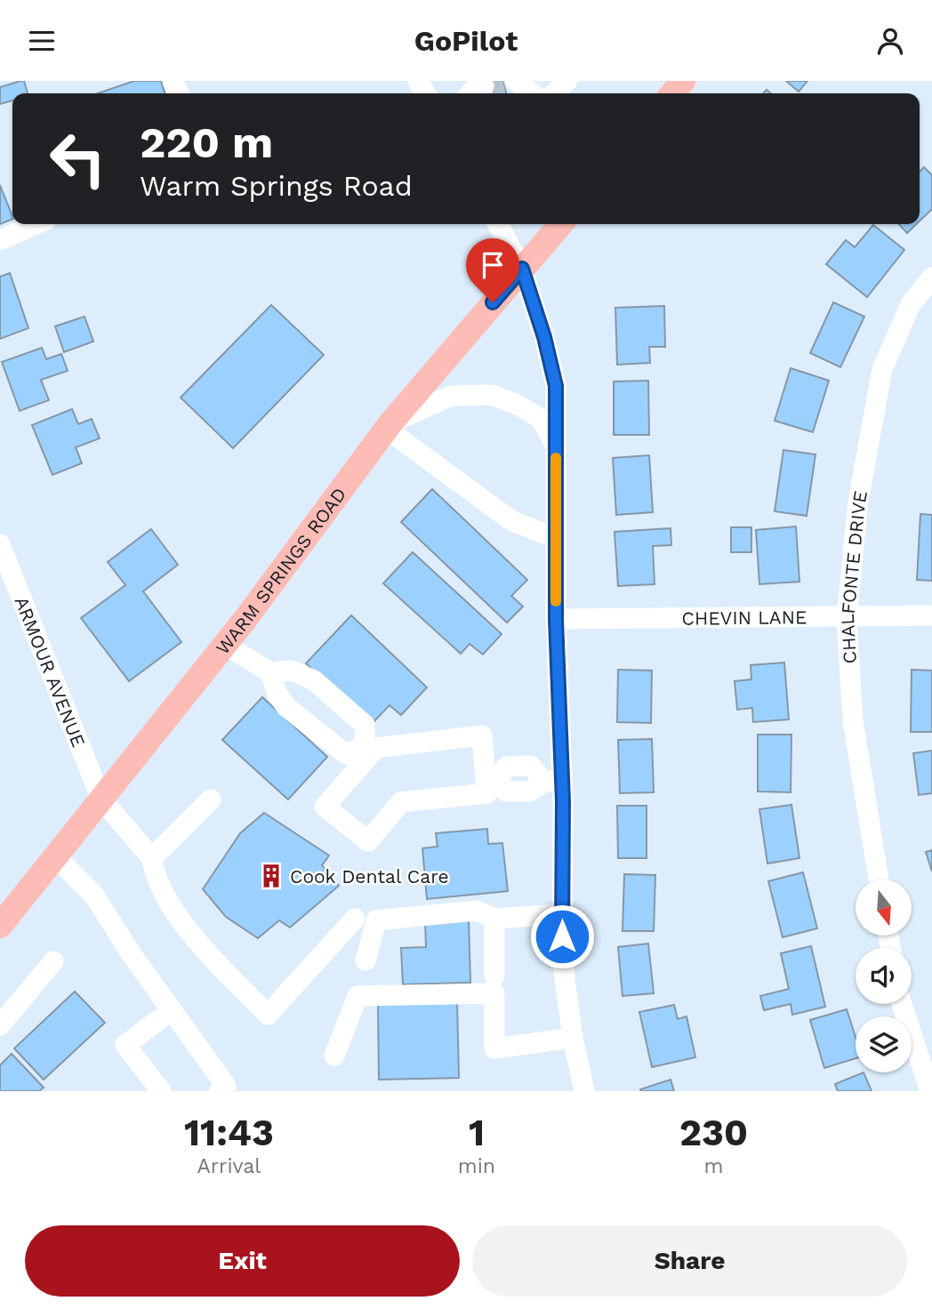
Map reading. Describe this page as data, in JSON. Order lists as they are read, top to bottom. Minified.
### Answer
{"streets":{"main road":["WARM SPRINGS ROAD"],"street":["CHALFONTE DRIVE","CHEVIN LANE","ARMOUR AVENUE"]},"crossings":[["WARM SPRINGS ROAD","ARMOUR AVENUE"],["CHALFONTE DRIVE","CHEVIN LANE"]],"places":{"building":["Cook Dental Care"]},"north":"bottom","page":{"header":"GoPilot","turn":["220 m","Warm Springs Road"],"eta":["11:43","Arrival","1","min","230","m"],"buttons":["Exit","Share"]}}
